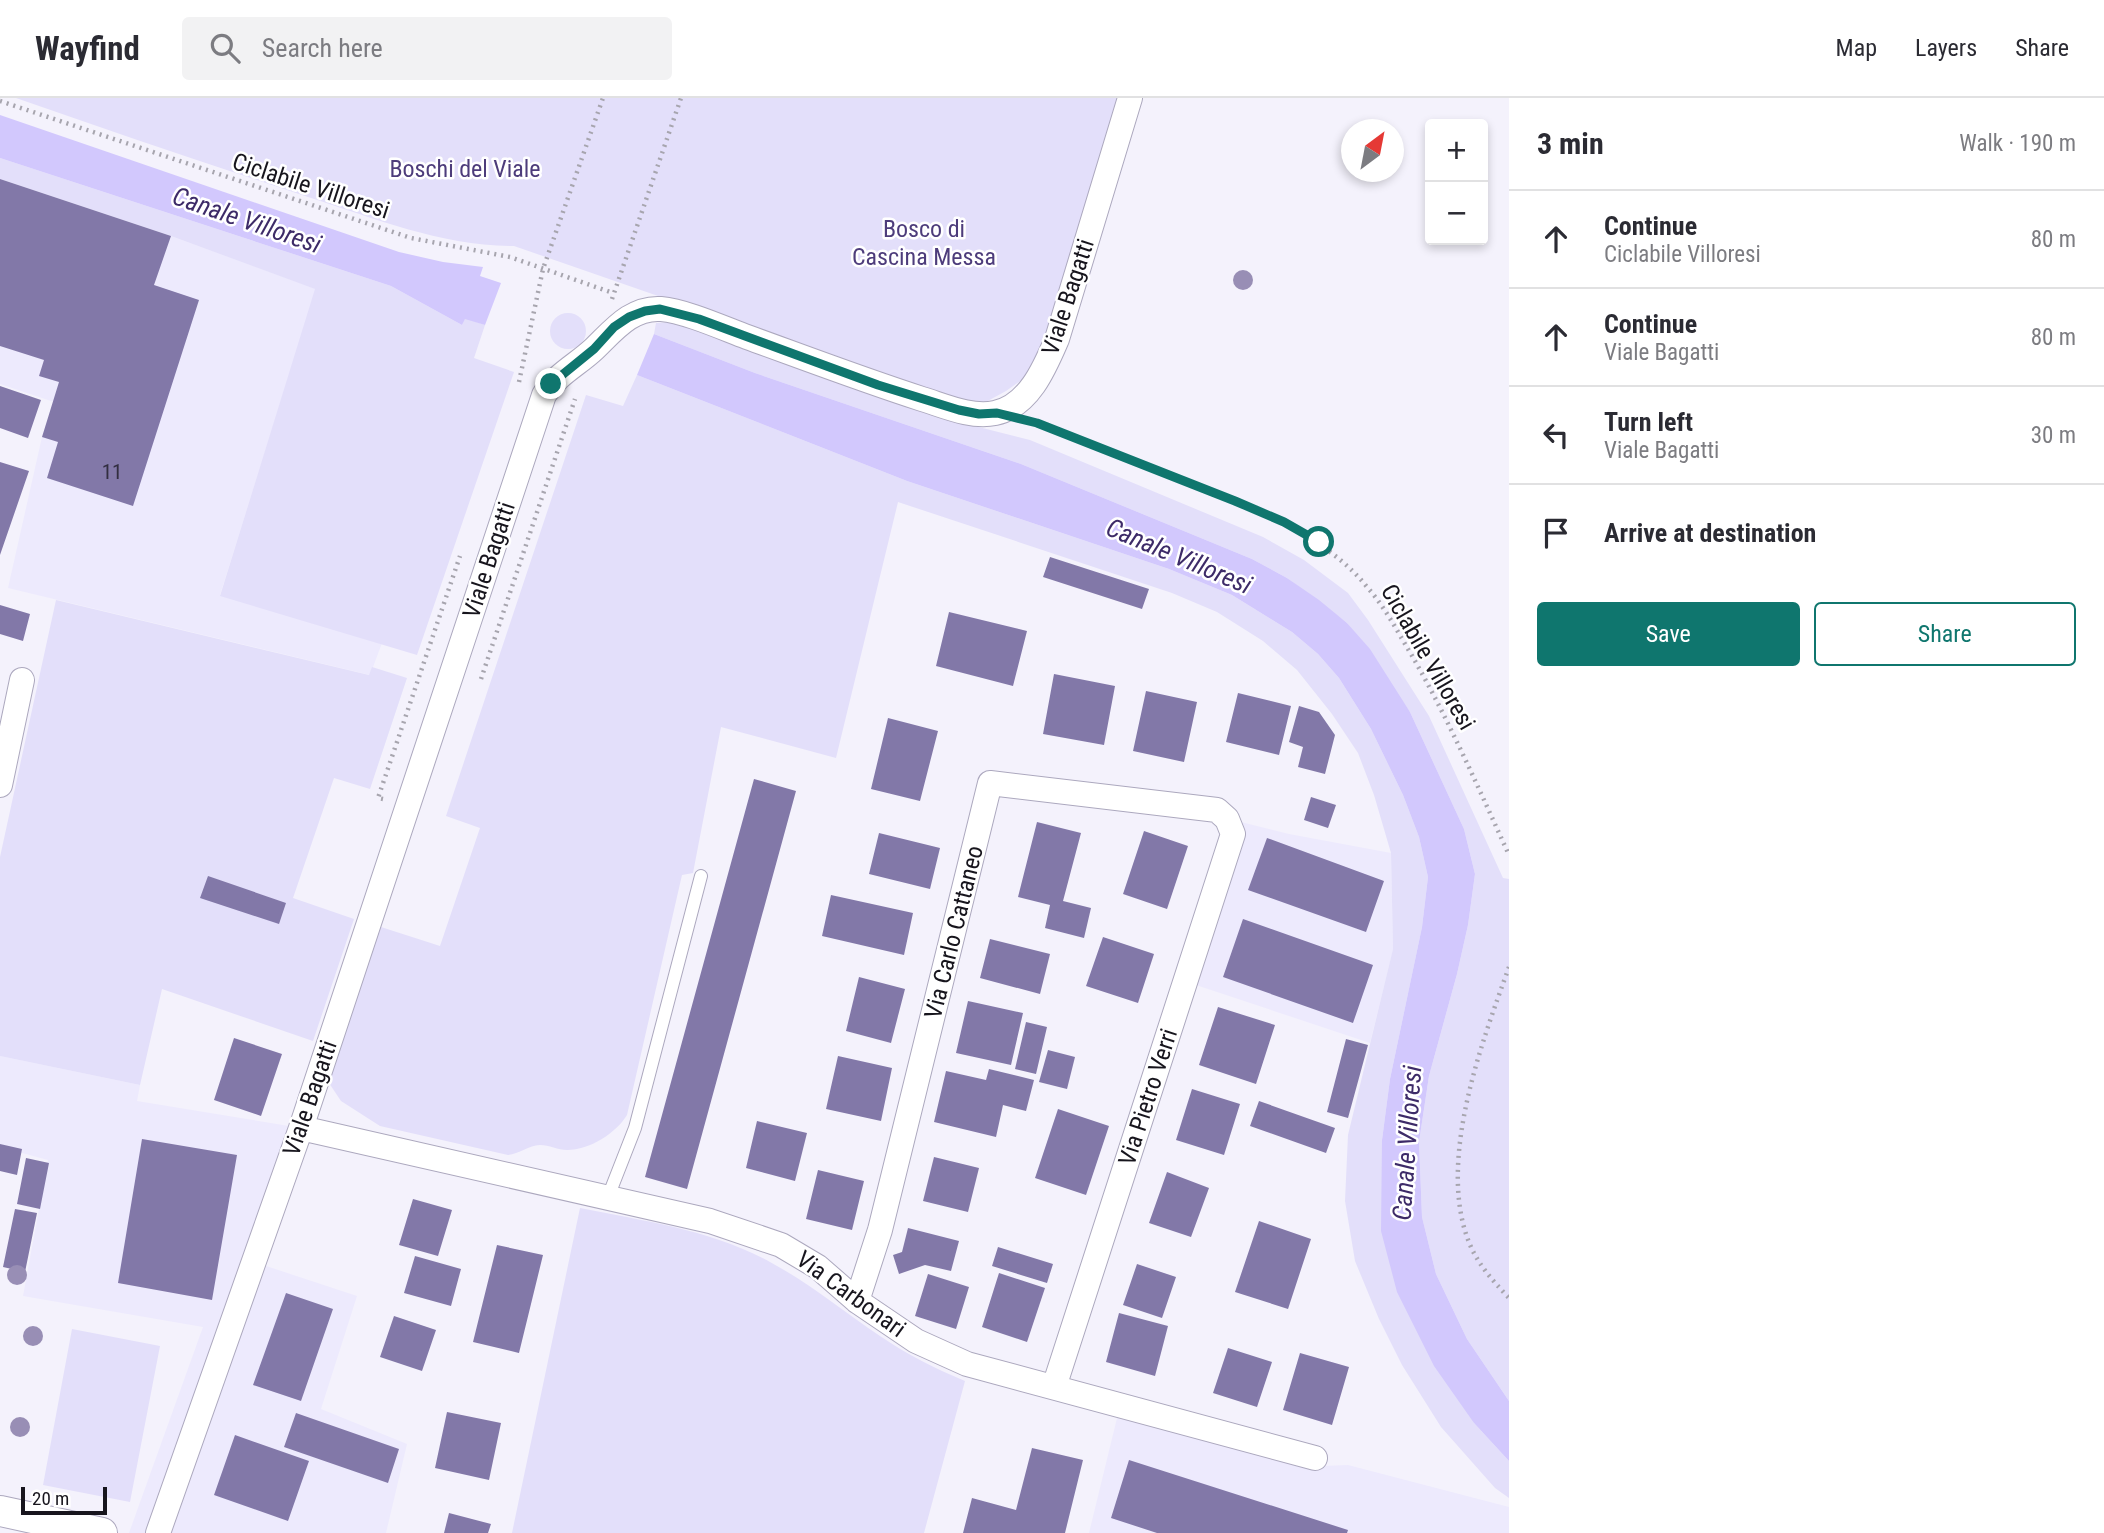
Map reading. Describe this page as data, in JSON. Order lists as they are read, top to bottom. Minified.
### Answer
{"streets":{"street":["Viale Bagatti","Via Carlo Cattaneo","Via Pietro Verri","Via Carbonari"],"path":["Ciclabile Villoresi"]},"crossings":[["Ciclabile Villoresi","Viale Bagatti"],["Viale Bagatti","Via Carbonari"],["Via Carlo Cattaneo","Via Pietro Verri"],["Via Carlo Cattaneo","Via Carbonari"],["Via Pietro Verri","Via Carbonari"]],"water":["Canale Villoresi"],"parks":["Boschi del Viale","Bosco di Cascina Messa"],"house_numbers":["11"],"scale_bar":"20 m","north":"top right","page":{"header":"Wayfind","search":"Search here","nav":["Map","Layers","Share"],"heading":["3 min","Walk · 190 m"],"map_buttons":["+","−"],"list":[["Continue","Ciclabile Villoresi","80 m"],["Continue","Viale Bagatti","80 m"],["Turn left","Viale Bagatti","30 m"],"Arrive at destination"],"buttons":["Save","Share"],"scale":"20 m"}}
